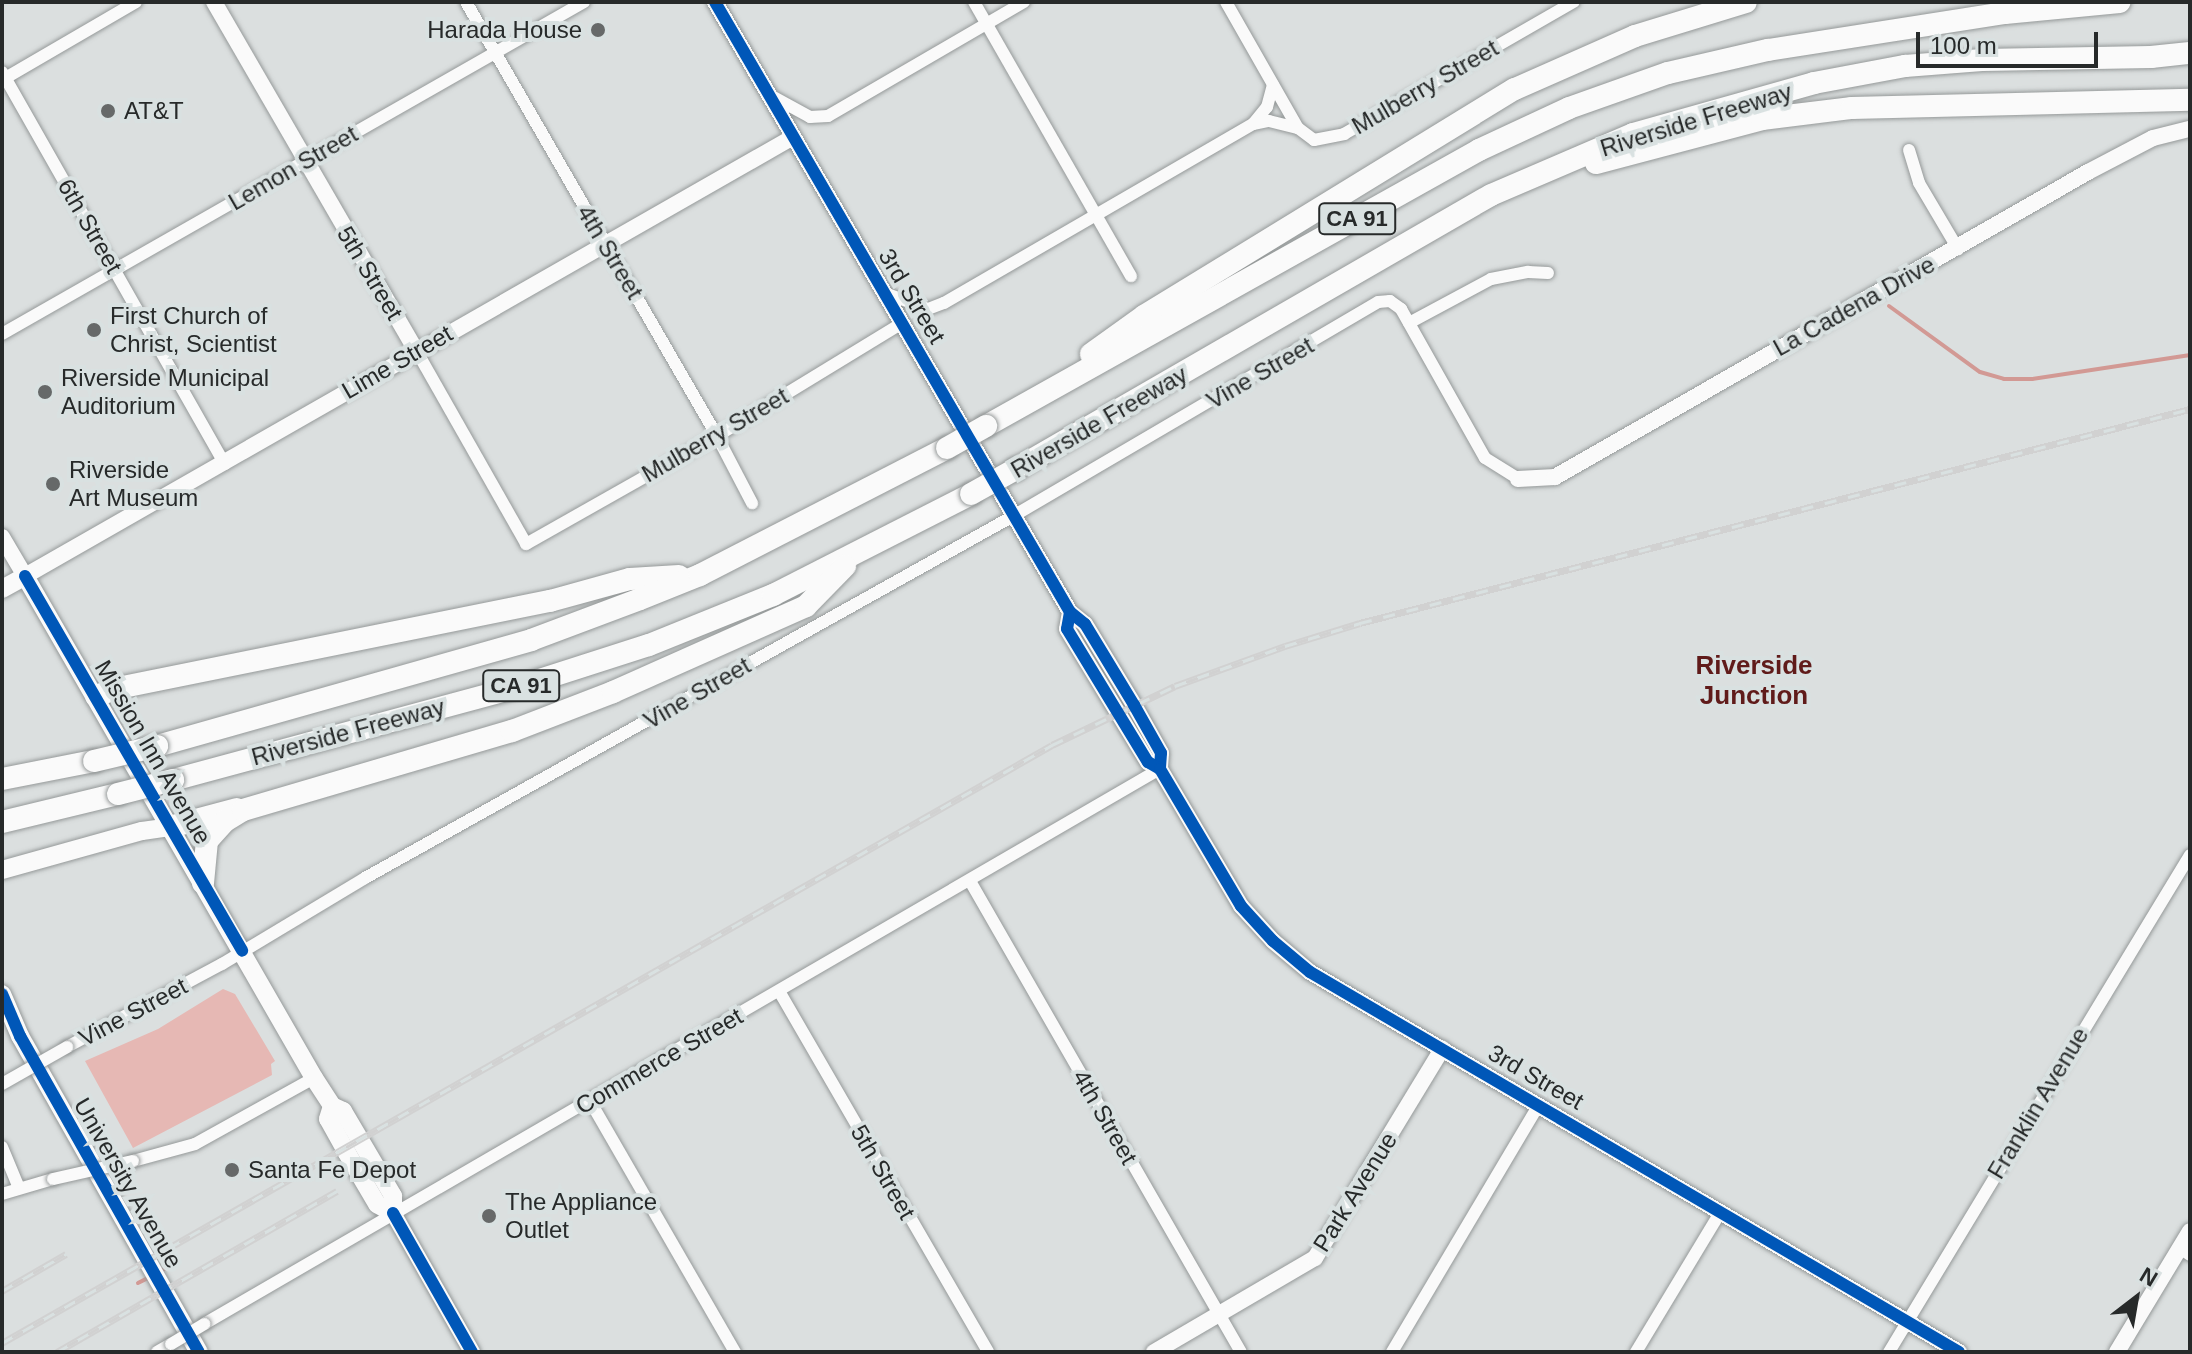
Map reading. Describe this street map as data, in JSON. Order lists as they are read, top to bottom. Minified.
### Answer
{"streets":{"highway":["Riverside Freeway","CA 91"],"main road":["5th Street","3rd Street","La Cadena Drive","Lime Street","Mission Inn Avenue","University Avenue","Park Avenue"],"street":["Mulberry Street","Lemon Street","6th Street","4th Street","Vine Street","Commerce Street","Franklin Avenue"]},"crossings":[["Mulberry Street","4th Street"],["Mulberry Street","5th Street"],["Mulberry Street","3rd Street"],["Lemon Street","6th Street"],["Lemon Street","4th Street"],["Lemon Street","5th Street"],["6th Street","Lime Street"],["4th Street","Lime Street"],["4th Street","Commerce Street"],["4th Street","Park Avenue"],["5th Street","Lime Street"],["5th Street","Commerce Street"],["3rd Street","Lime Street"],["3rd Street","Vine Street"],["3rd Street","Commerce Street"],["3rd Street","Franklin Avenue"],["3rd Street","Park Avenue"],["Lime Street","Mission Inn Avenue"],["Vine Street","Mission Inn Avenue"],["Mission Inn Avenue","Commerce Street"]],"districts":["Riverside Junction"],"places":["Harada House","AT&T","First Church of Christ, Scientist","Riverside Municipal Auditorium","Riverside Art Museum","Santa Fe Depot","The Appliance Outlet"],"scale_bar":"100 m","north":"top right"}
